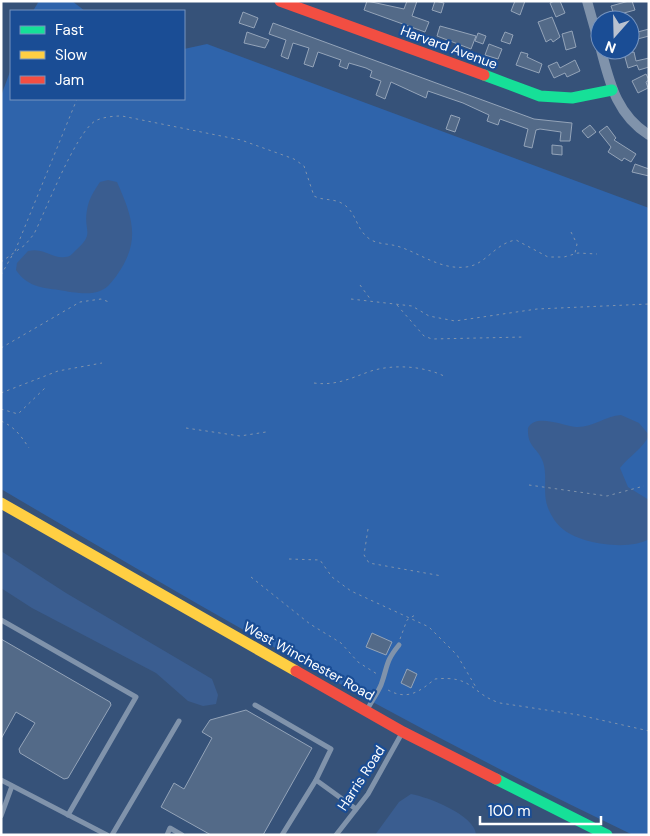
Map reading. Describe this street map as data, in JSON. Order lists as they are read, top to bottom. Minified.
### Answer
{"streets":{"main road":["Harvard Avenue","West Winchester Road"],"lane":["Harris Road"]},"crossings":[["West Winchester Road","Harris Road"]],"legend":["Fast","Slow","Jam"],"scale_bar":"100 m","north":"bottom"}
